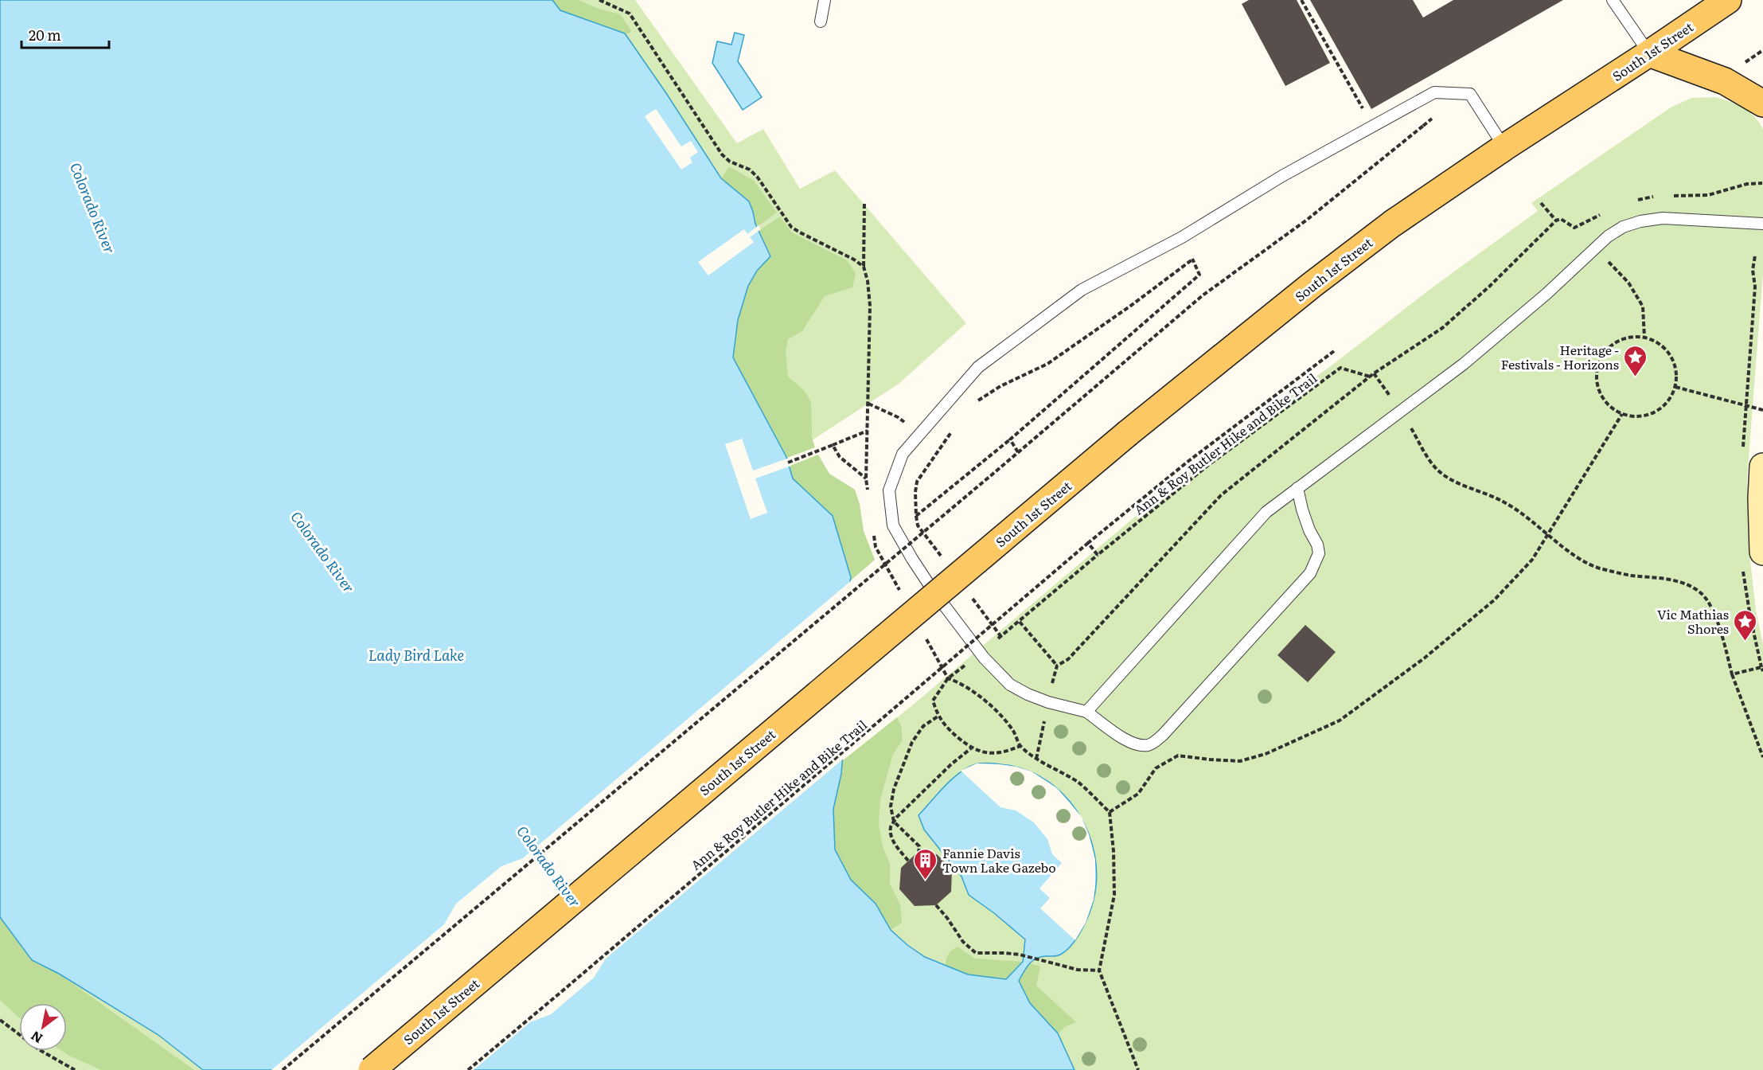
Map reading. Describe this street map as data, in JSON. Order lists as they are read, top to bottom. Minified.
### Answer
{"streets":{"main road":["South 1st Street"],"path":["Ann & Roy Butler Hike and Bike Trail"]},"water":["Colorado River","Lady Bird Lake"],"places":{"place":["Heritage - Festivals - Horizons","Vic Mathias Shores"],"building":["Fannie Davis Town Lake Gazebo"]},"scale_bar":"20 m","north":"bottom left"}
